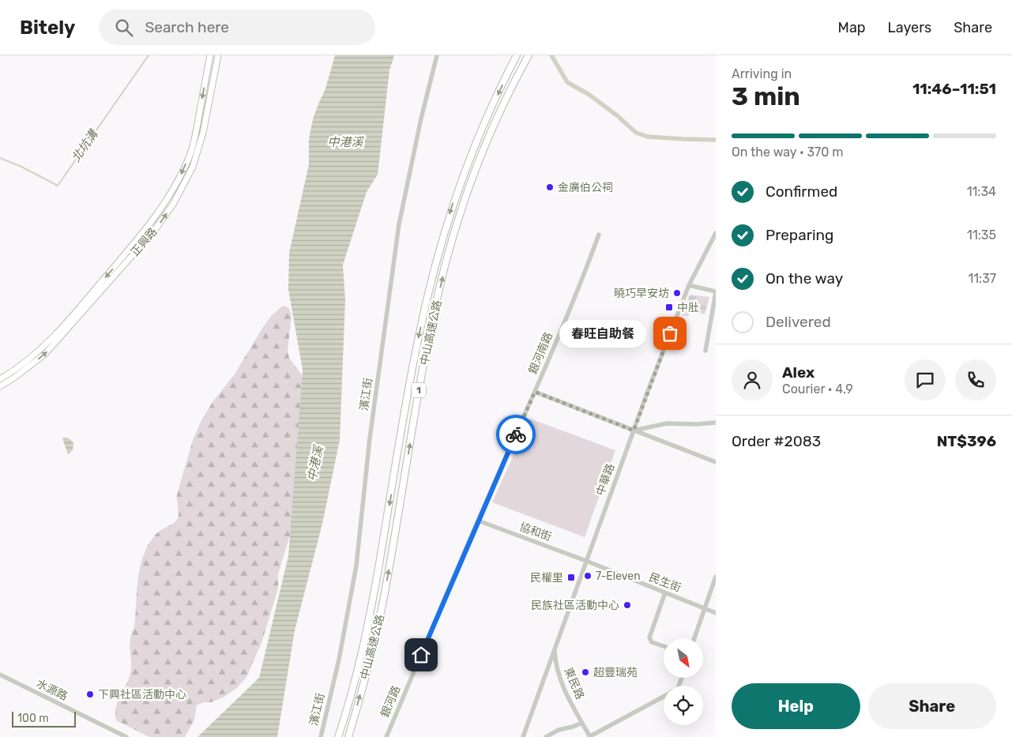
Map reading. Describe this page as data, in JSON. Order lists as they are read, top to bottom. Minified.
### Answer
{"streets":{"highway":["中山高速公路","1"],"main road":["正興路"],"street":["銀河南路","濱江街","中華路","協和街","民生街","東民路","水源路","銀河路"]},"crossings":[["銀河南路","協和街"],["銀河南路","銀河路"],["中華路","協和街"],["中華路","民生街"],["中華路","東民路"],["協和街","民生街"],["協和街","銀河路"]],"water":["中港溪","北坑溝"],"places":{"other":["金廣伯公祠","曉巧早安坊","春旺自助餐","7-Eleven","民族社區活動中心","超豐瑞苑","下興社區活動中心"],"transit":["中肚","民權里"]},"scale_bar":"100 m","north":"bottom right","page":{"header":"Bitely","search":"Search here","nav":["Map","Layers","Share"],"heading":["3 min","Arriving in","11:46–11:51"],"panel":["Alex","Courier · 4.9","Order #2083","NT$396"],"bar":"On the way · 370 m","list":[["Confirmed","11:34"],["Preparing","11:35"],["On the way","11:37"],"Delivered"],"bubble":"春旺自助餐","buttons":["Help","Share"],"scale":"100 m"}}
